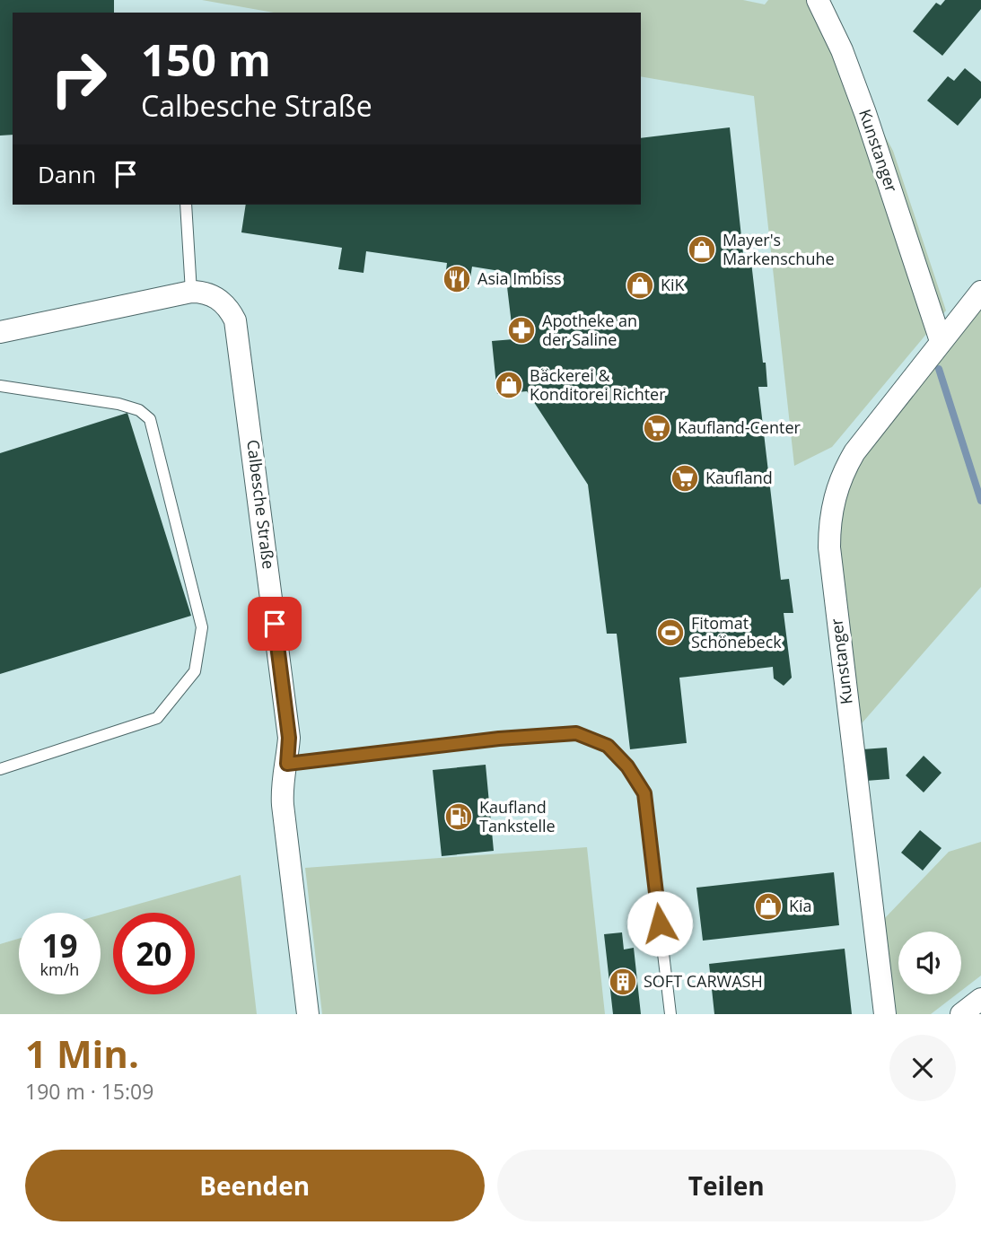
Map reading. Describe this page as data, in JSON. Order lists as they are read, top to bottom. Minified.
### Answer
{"streets":{"street":["Kunstanger","Calbesche Straße"]},"places":{"shop":["Mayer's Markenschuhe","KiK","Bäckerei & Konditorei Richter","Kia"],"restaurant":["Asia Imbiss"],"pharmacy":["Apotheke an der Saline"],"supermarket":["Kaufland-Center","Kaufland"],"sports":["Fitomat Schönebeck"],"fuel station":["Kaufland Tankstelle"],"building":["SOFT CARWASH"]},"page":{"turn":["150 m","Calbesche Straße"],"then":"Dann","speed":"19 km/h","limit":"20","heading":["1 Min.","190 m · 15:09"],"buttons":["Beenden","Teilen"]}}
